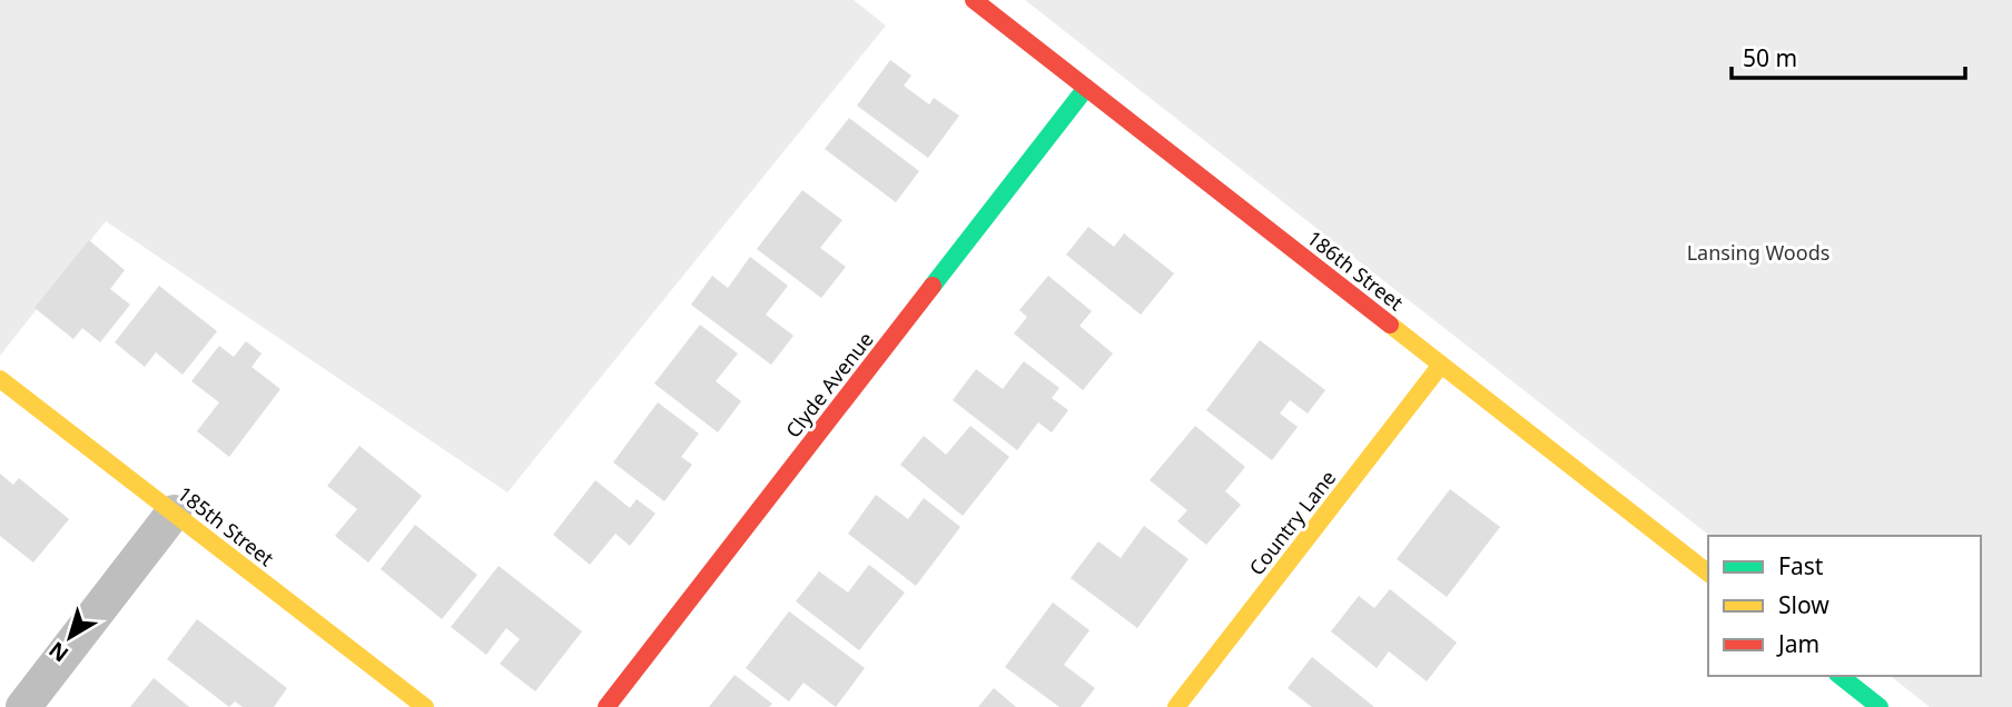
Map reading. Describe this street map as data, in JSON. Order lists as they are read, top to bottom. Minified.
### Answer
{"streets":{"street":["186th Street","Clyde Avenue","Country Lane","185th Street"]},"crossings":[["186th Street","Clyde Avenue"],["186th Street","Country Lane"]],"parks":["Lansing Woods"],"legend":["Fast","Slow","Jam"],"scale_bar":"50 m","north":"bottom left"}
